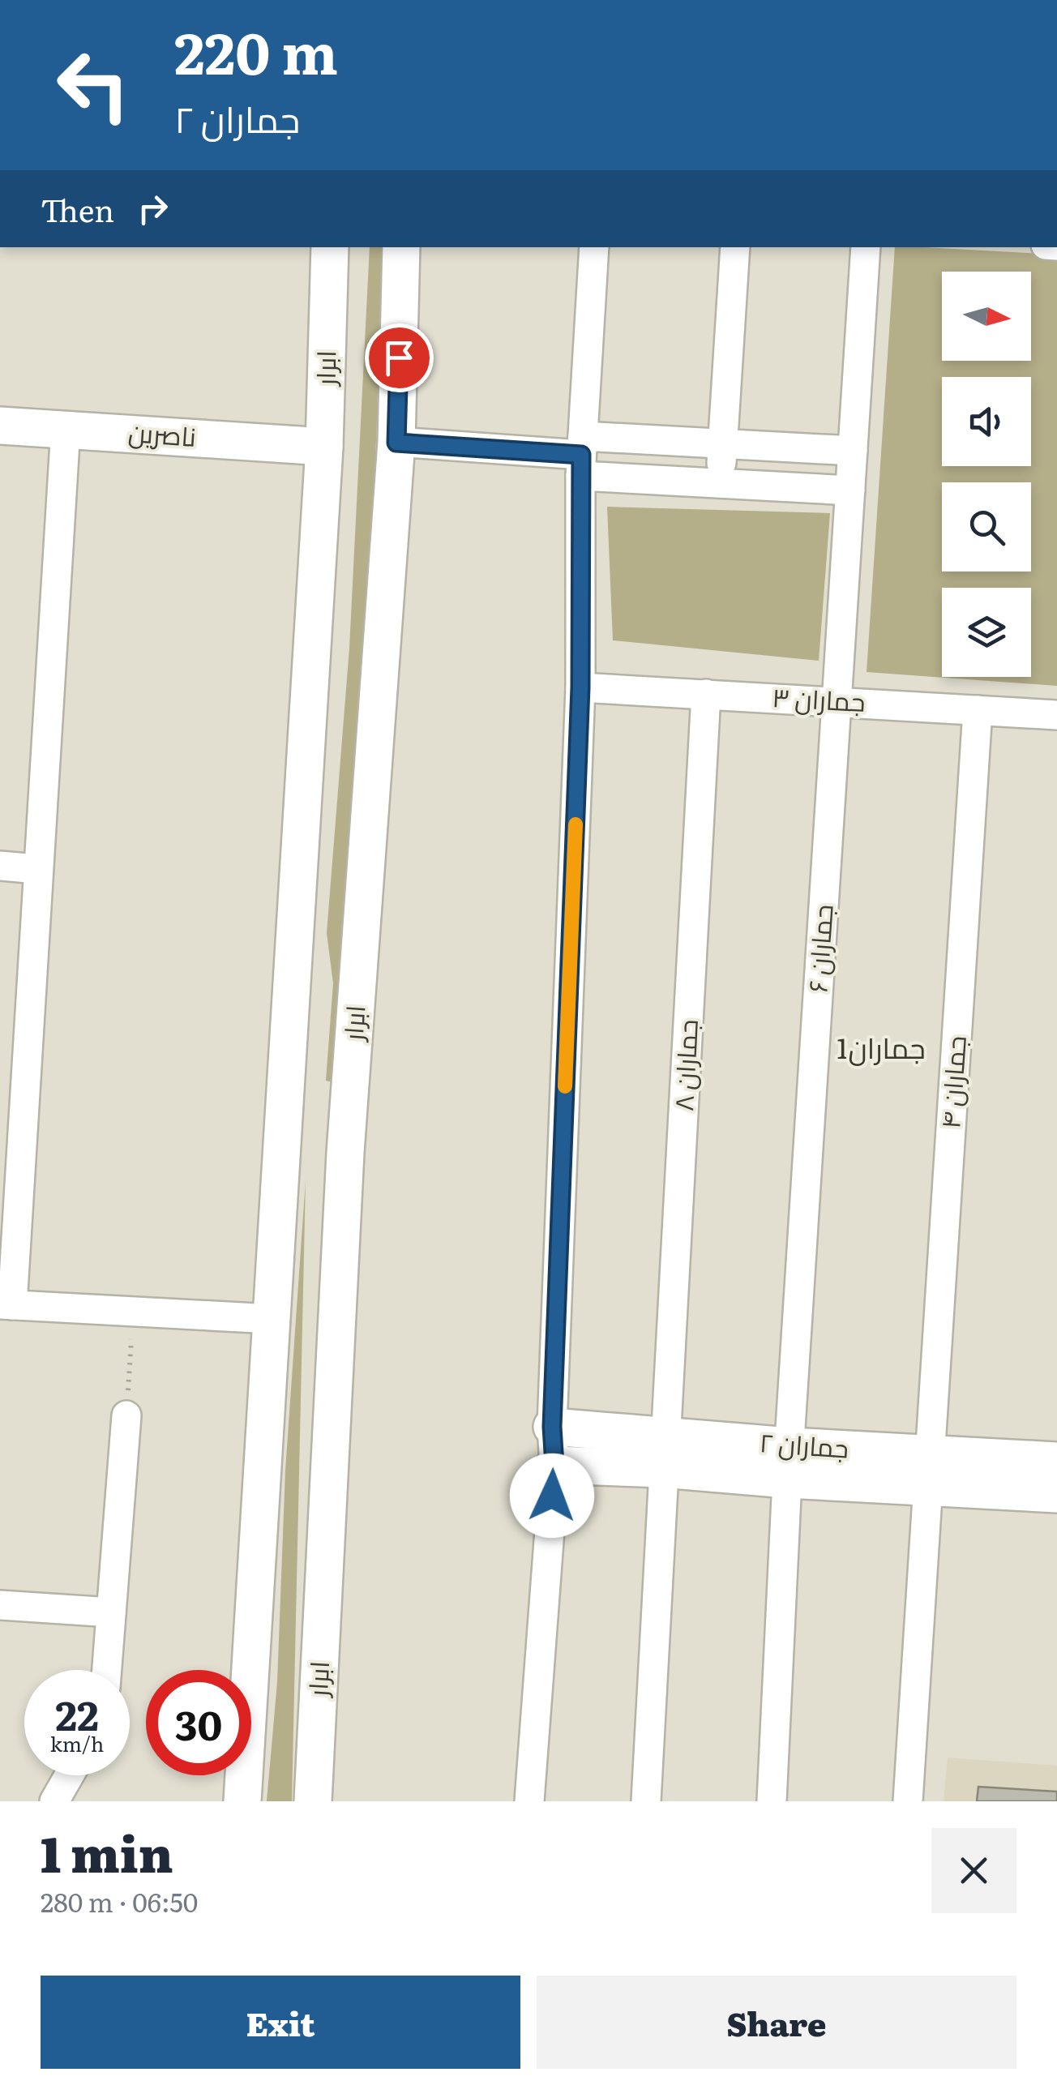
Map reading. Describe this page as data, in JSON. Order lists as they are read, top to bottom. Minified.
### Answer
{"streets":{"street":["ابرار","ناصرین","جماران ۳","جماران ۶","جماران ۸","جماران ۴","جماران ۲"]},"crossings":[["ابرار","ناصرین"],["جماران ۳","جماران ۶"],["جماران ۳","جماران ۸"],["جماران ۳","جماران ۴"],["جماران ۶","جماران ۲"],["جماران ۸","جماران ۲"],["جماران ۴","جماران ۲"]],"districts":["جماران1"],"north":"right","page":{"turn":["220 m","جماران ۲"],"then":"Then","speed":"22 km/h","limit":"30","heading":["1 min","280 m · 06:50"],"buttons":["Exit","Share"]}}
